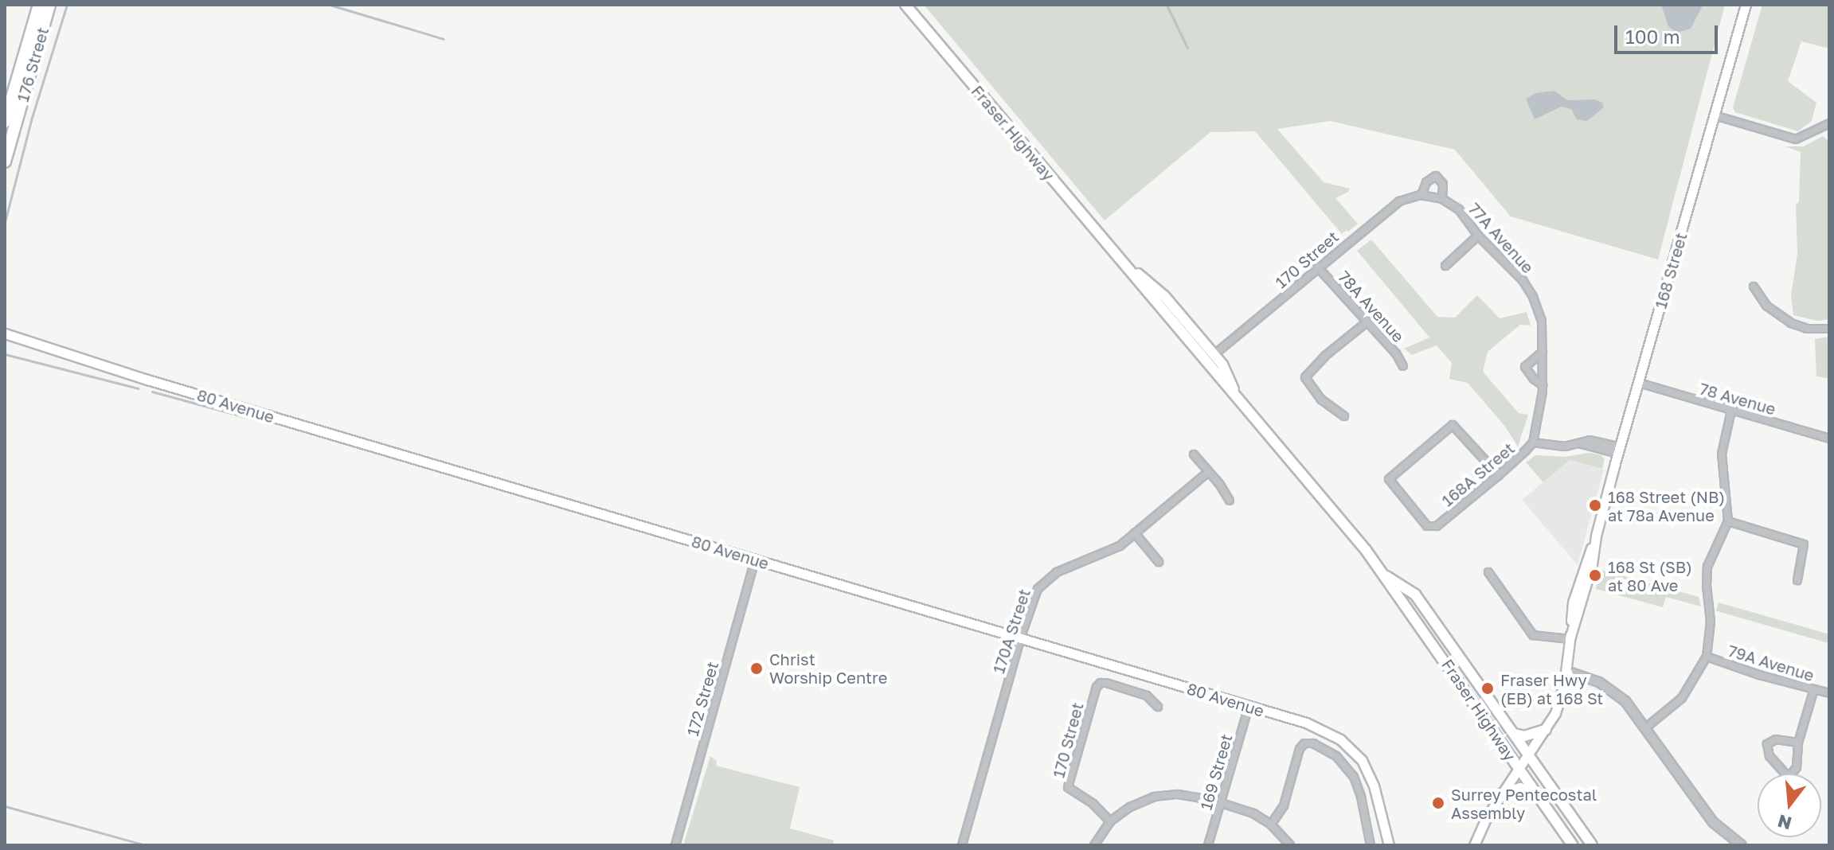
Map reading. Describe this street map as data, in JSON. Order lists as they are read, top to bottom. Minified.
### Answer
{"streets":{"highway":["176 Street"],"main road":["Fraser Highway","168 Street","80 Avenue"],"street":["77A Avenue","170 Street","78A Avenue","78 Avenue","168A Street","170A Street","79A Avenue","172 Street","169 Street"]},"crossings":[["Fraser Highway","170 Street"],["Fraser Highway","168 Street"],["77A Avenue","170 Street"],["77A Avenue","168A Street"],["170 Street","78A Avenue"],["168 Street","78 Avenue"],["80 Avenue","170A Street"],["80 Avenue","172 Street"],["80 Avenue","169 Street"]],"places":["168 Street (NB) at 78a Avenue","168 St (SB) at 80 Ave","Christ Worship Centre","Fraser Hwy (EB) at 168 St","Surrey Pentecostal Assembly"],"scale_bar":"100 m","north":"bottom"}
